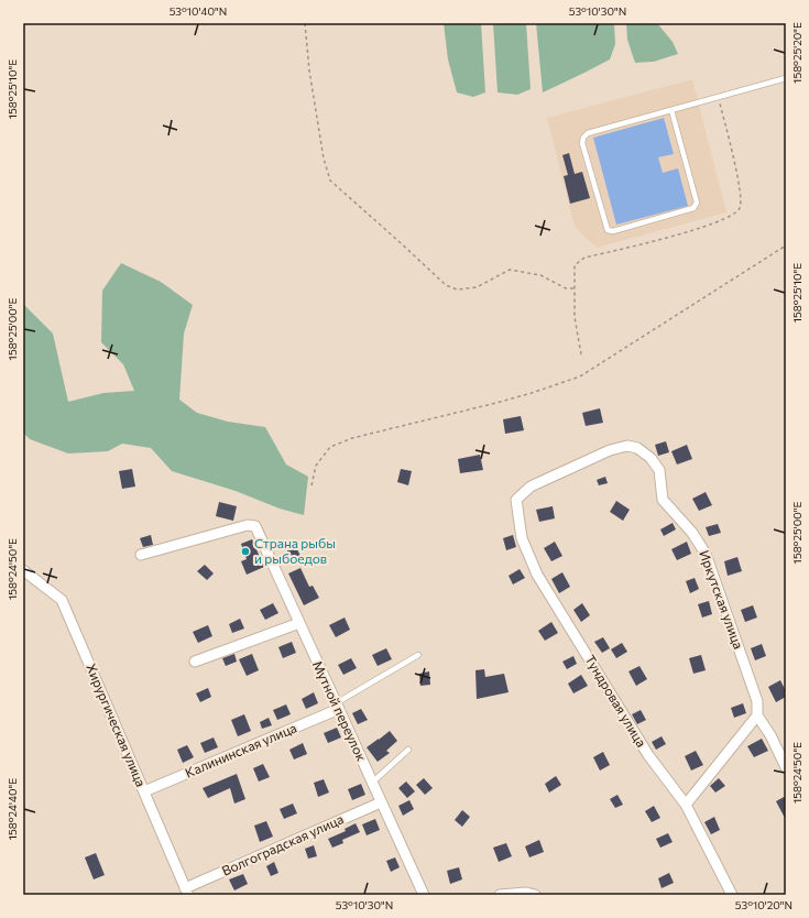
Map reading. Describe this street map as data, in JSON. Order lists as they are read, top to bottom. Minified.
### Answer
{"streets":{"street":["Иркутская улица","Тундровая улица","Мутной переулок","Хирургическая улица","Калининская улица","Волгоградская улица"]},"crossings":[["Иркутская улица","Тундровая улица"],["Мутной переулок","Калининская улица"],["Мутной переулок","Волгоградская улица"],["Хирургическая улица","Калининская улица"],["Хирургическая улица","Волгоградская улица"]],"places":["Страна рыбы и рыбоедов"],"coordinates":["53°10'40\"N","53°10'30\"N","158°25'20\"E","158°25'10\"E","158°25'00\"E","158°24'50\"E","158°24'40\"E","53°10'20\"N"]}
